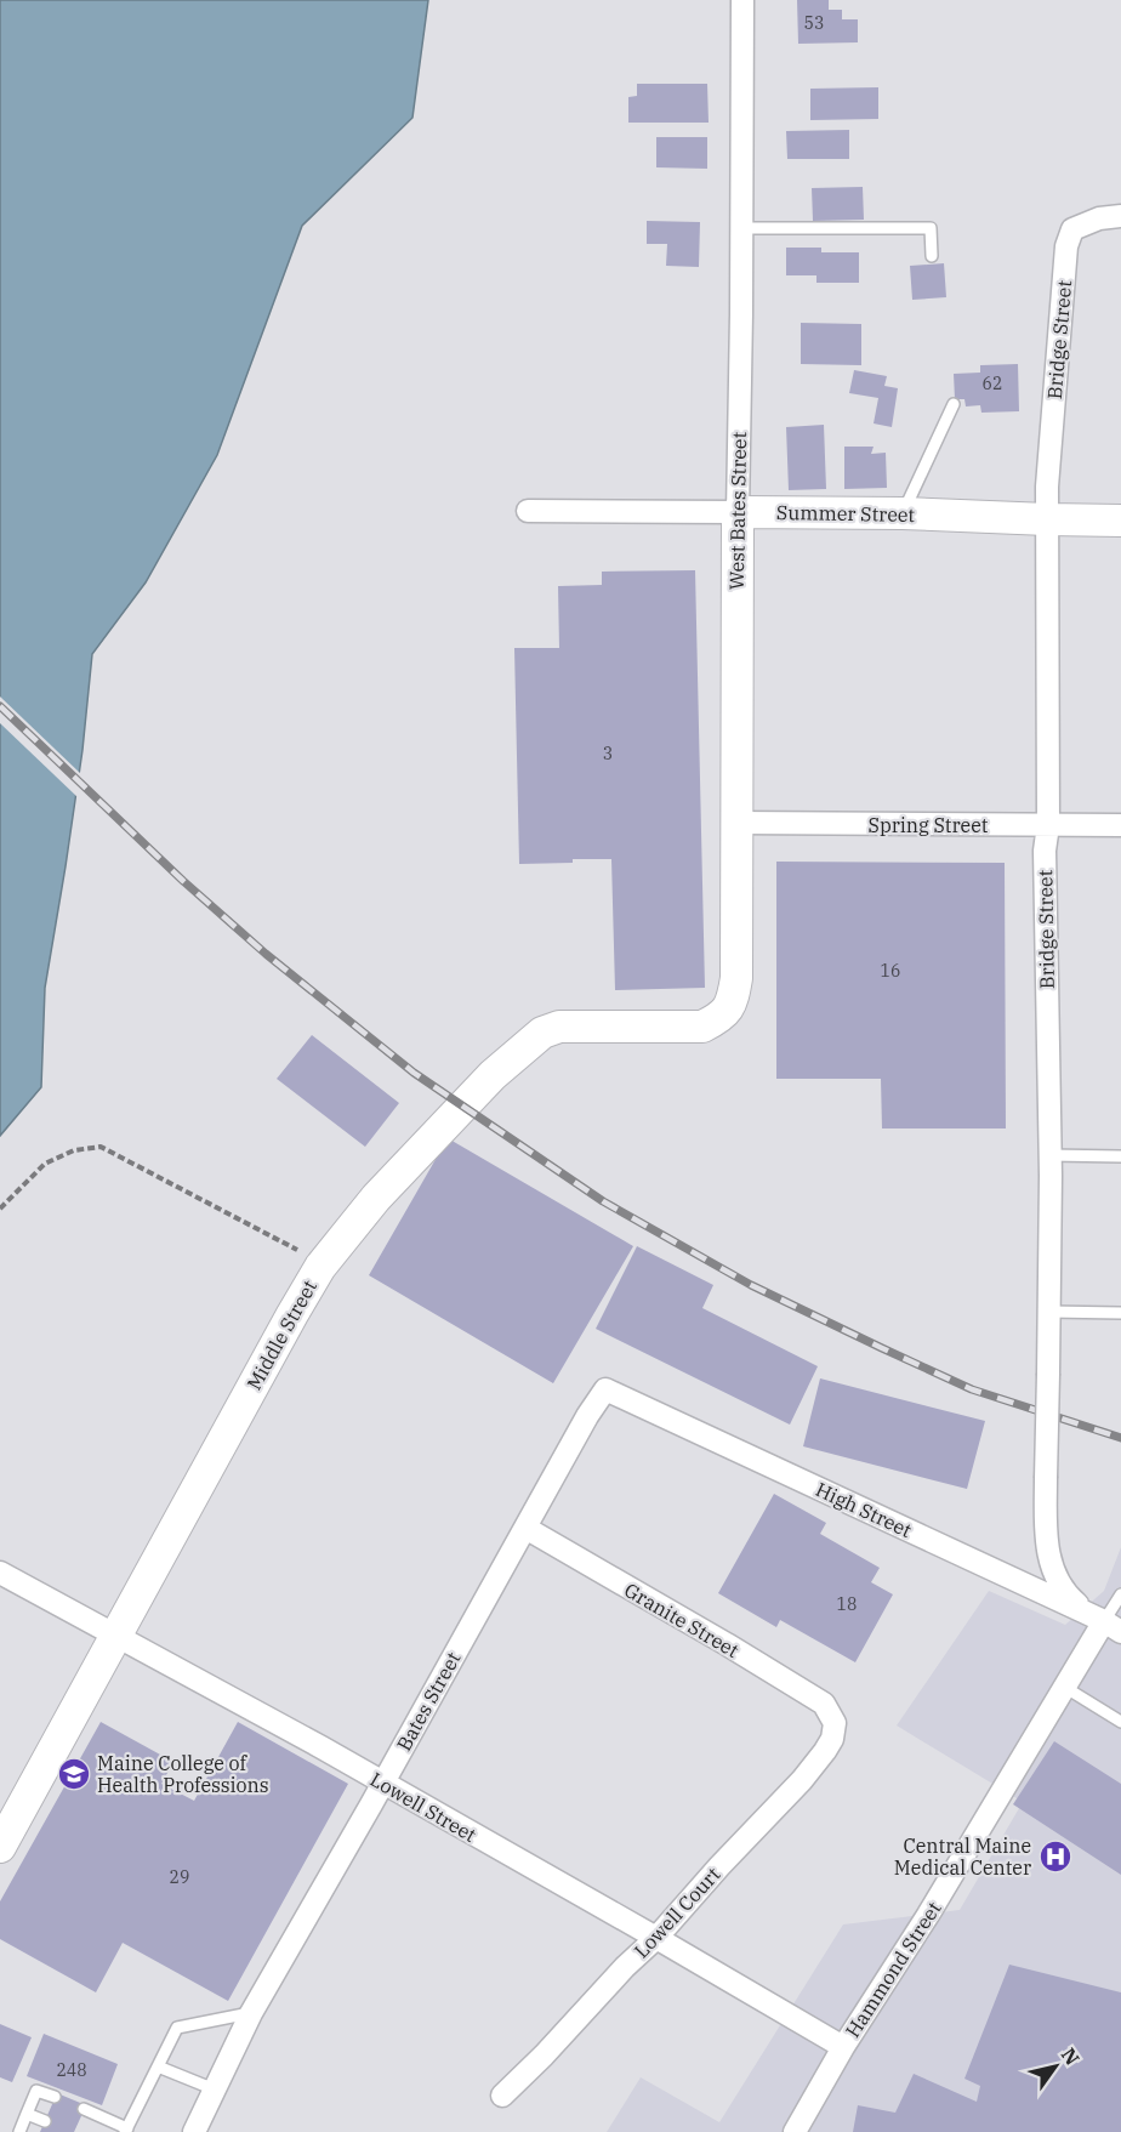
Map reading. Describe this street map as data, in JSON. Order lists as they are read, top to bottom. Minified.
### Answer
{"streets":{"street":["Bridge Street","West Bates Street","Summer Street","Spring Street","Middle Street","High Street","Granite Street","Bates Street","Lowell Street","Lowell Court","Hammond Street"]},"crossings":[["Bridge Street","Summer Street"],["Bridge Street","Spring Street"],["Bridge Street","High Street"],["Bridge Street","Hammond Street"],["West Bates Street","Summer Street"],["West Bates Street","Spring Street"],["West Bates Street","Middle Street"],["Middle Street","Lowell Street"],["High Street","Bates Street"],["High Street","Hammond Street"],["Granite Street","Bates Street"],["Granite Street","Lowell Court"],["Bates Street","Lowell Street"],["Lowell Street","Lowell Court"],["Lowell Street","Hammond Street"]],"places":{"school or university":["Maine College of Health Professions"],"hospital":["Central Maine Medical Center"]},"house_numbers":["53","62","3","16","18","29","248"],"north":"top right"}
